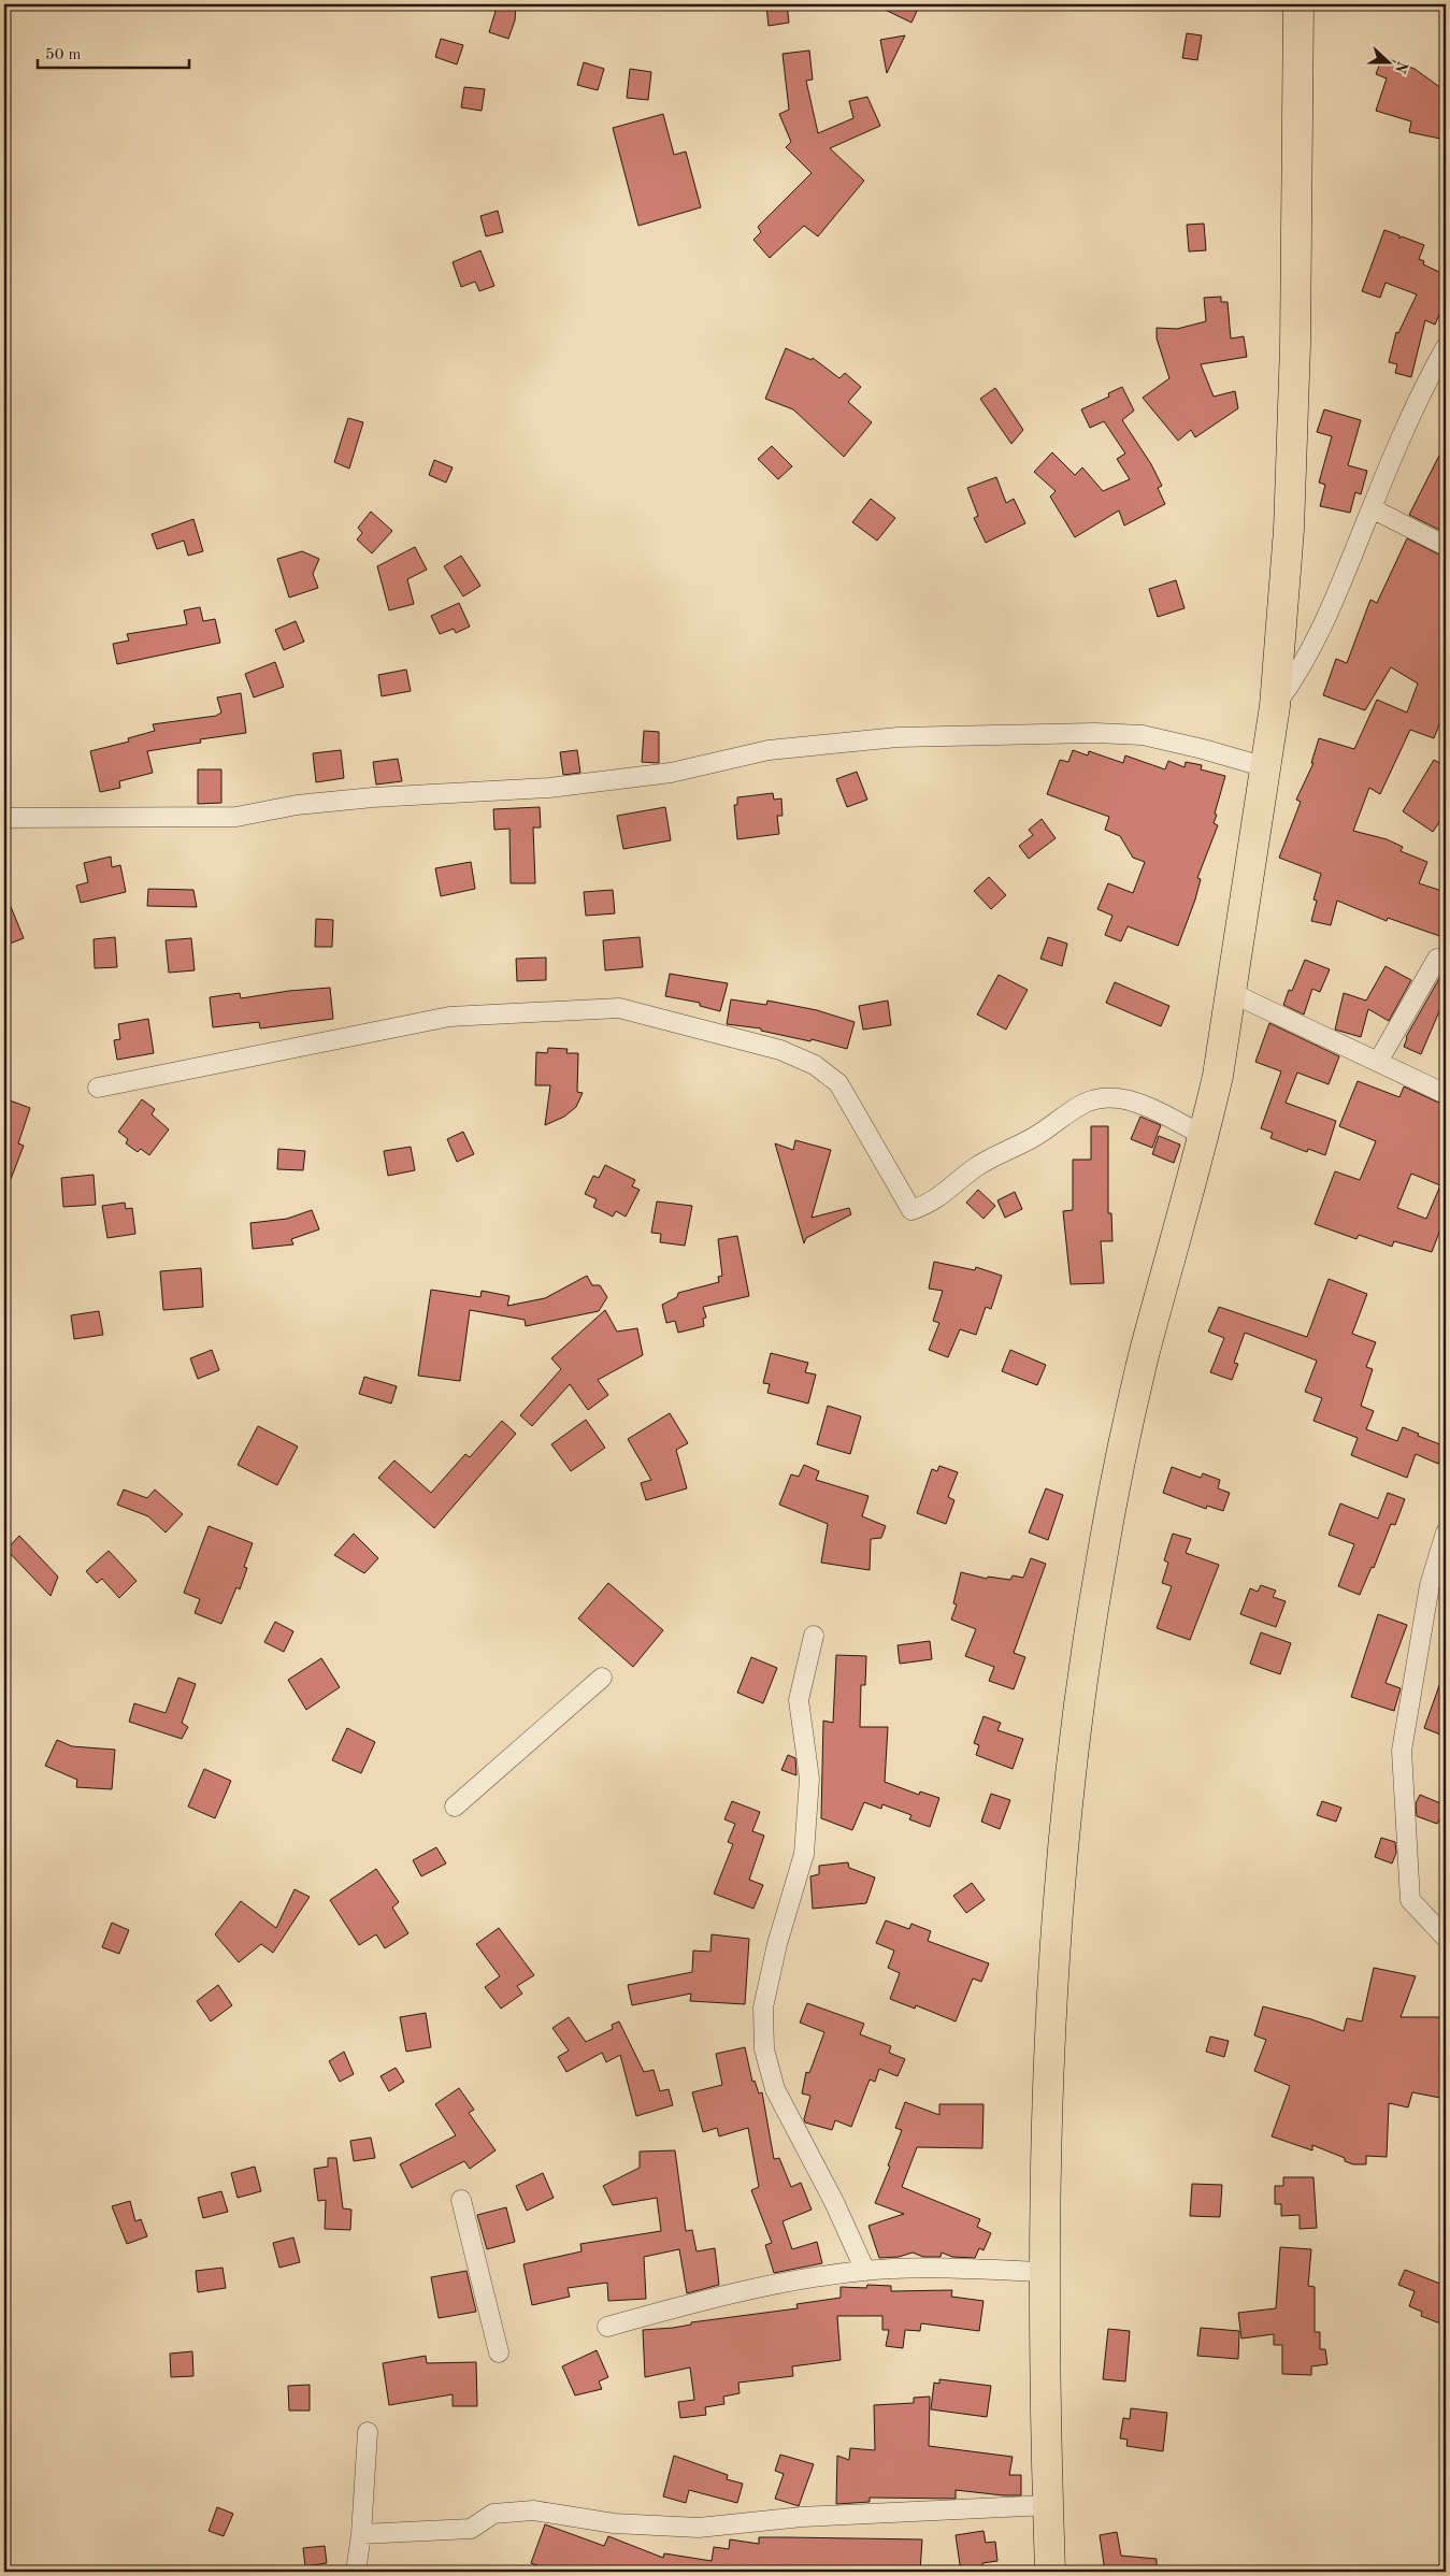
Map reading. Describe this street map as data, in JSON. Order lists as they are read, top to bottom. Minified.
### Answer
{"scale_bar":"50 m","north":"right"}
